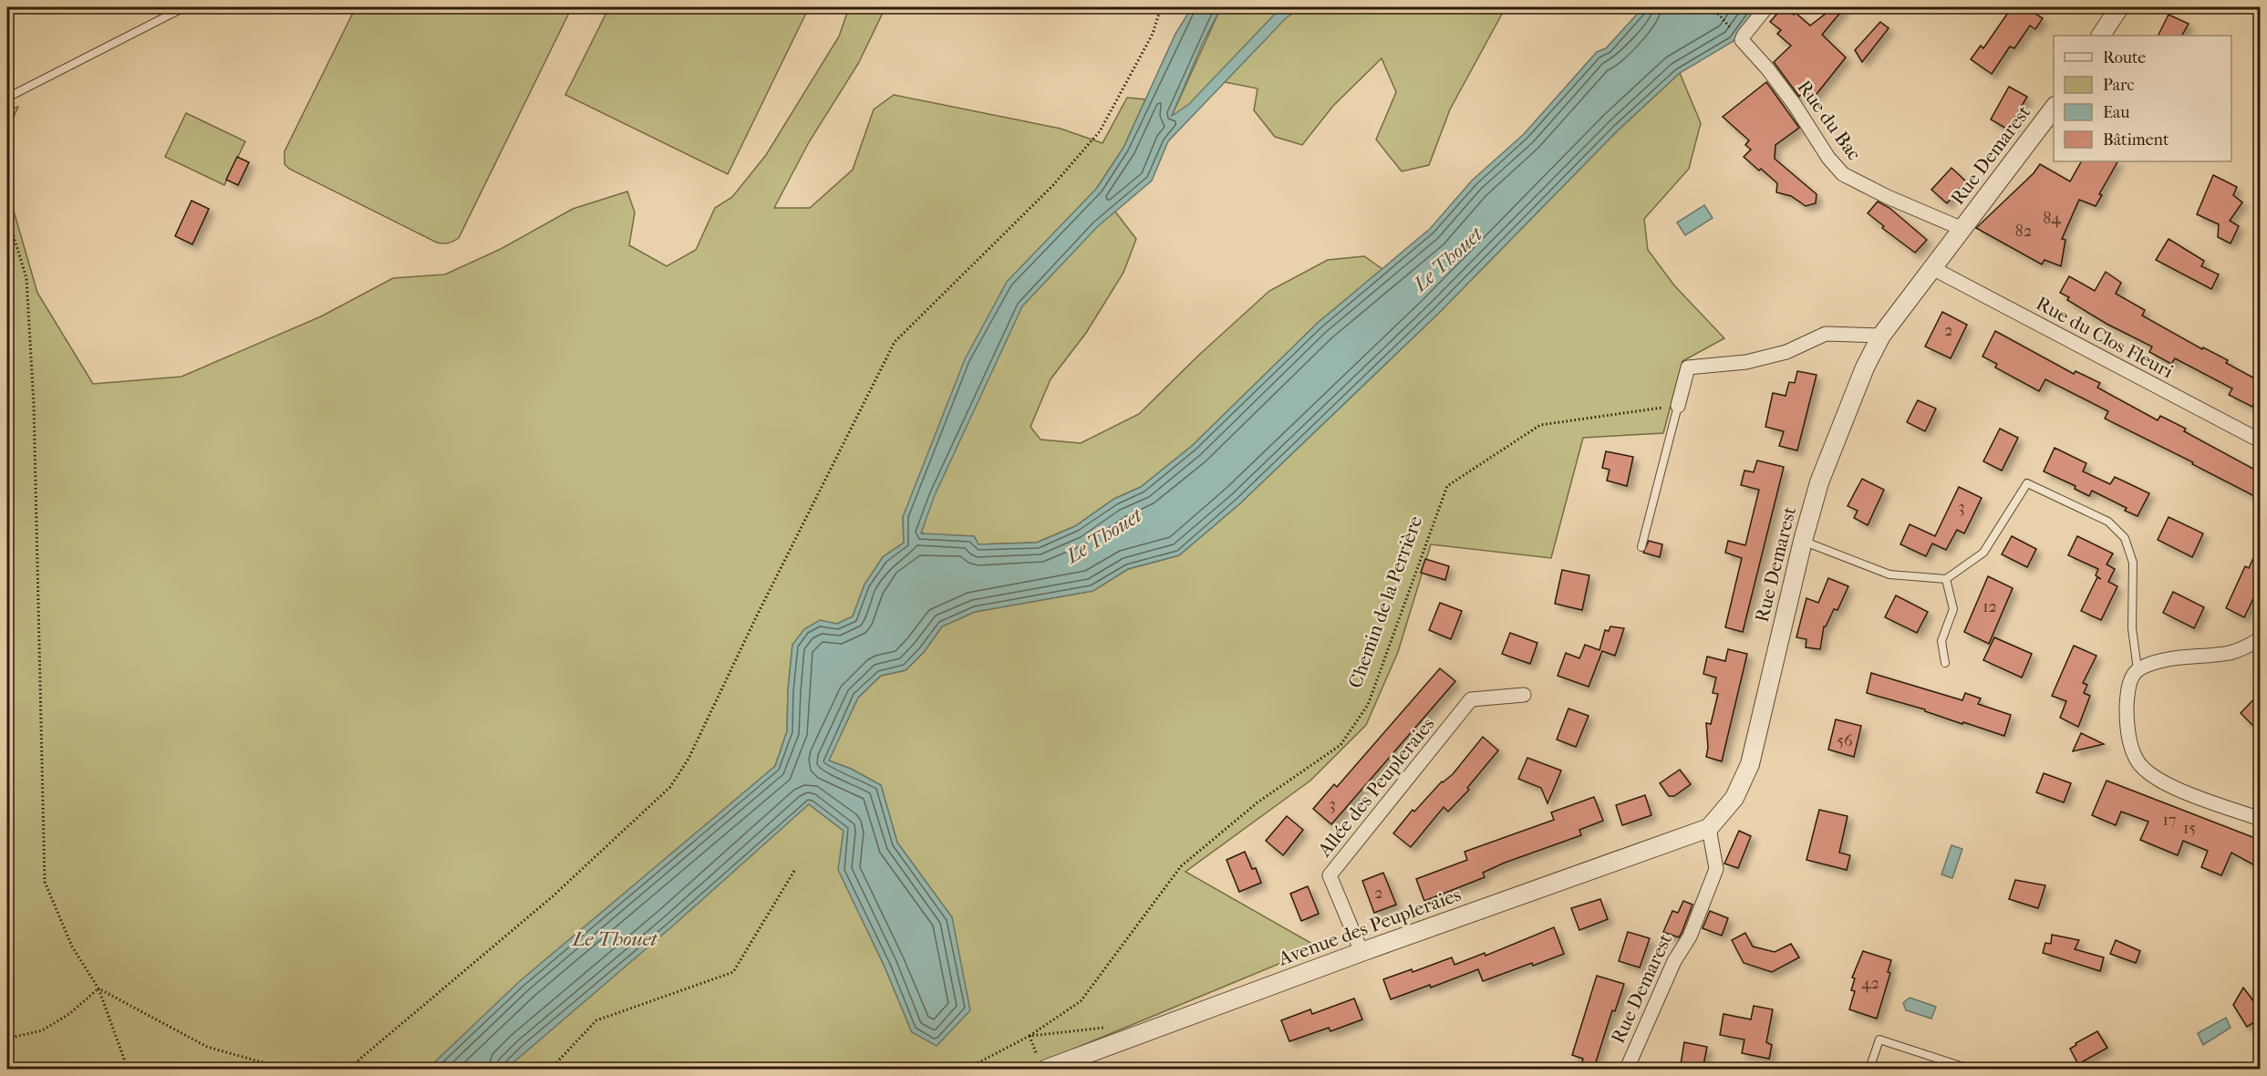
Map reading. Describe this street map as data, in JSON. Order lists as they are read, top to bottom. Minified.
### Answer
{"streets":{"street":["Rue du Bac","Rue Demarest","Rue du Clos Fleuri","Allée des Peupleraies","Avenue des Peupleraies"],"path":["Chemin de la Perrière"]},"crossings":[["Rue du Bac","Rue Demarest"],["Rue Demarest","Rue du Clos Fleuri"],["Rue Demarest","Avenue des Peupleraies"],["Allée des Peupleraies","Avenue des Peupleraies"]],"water":["Le Thouet"],"house_numbers":["84","82","2","3","12","56","3","17","15","2","42"],"legend":["Route","Parc","Eau","Bâtiment"]}
